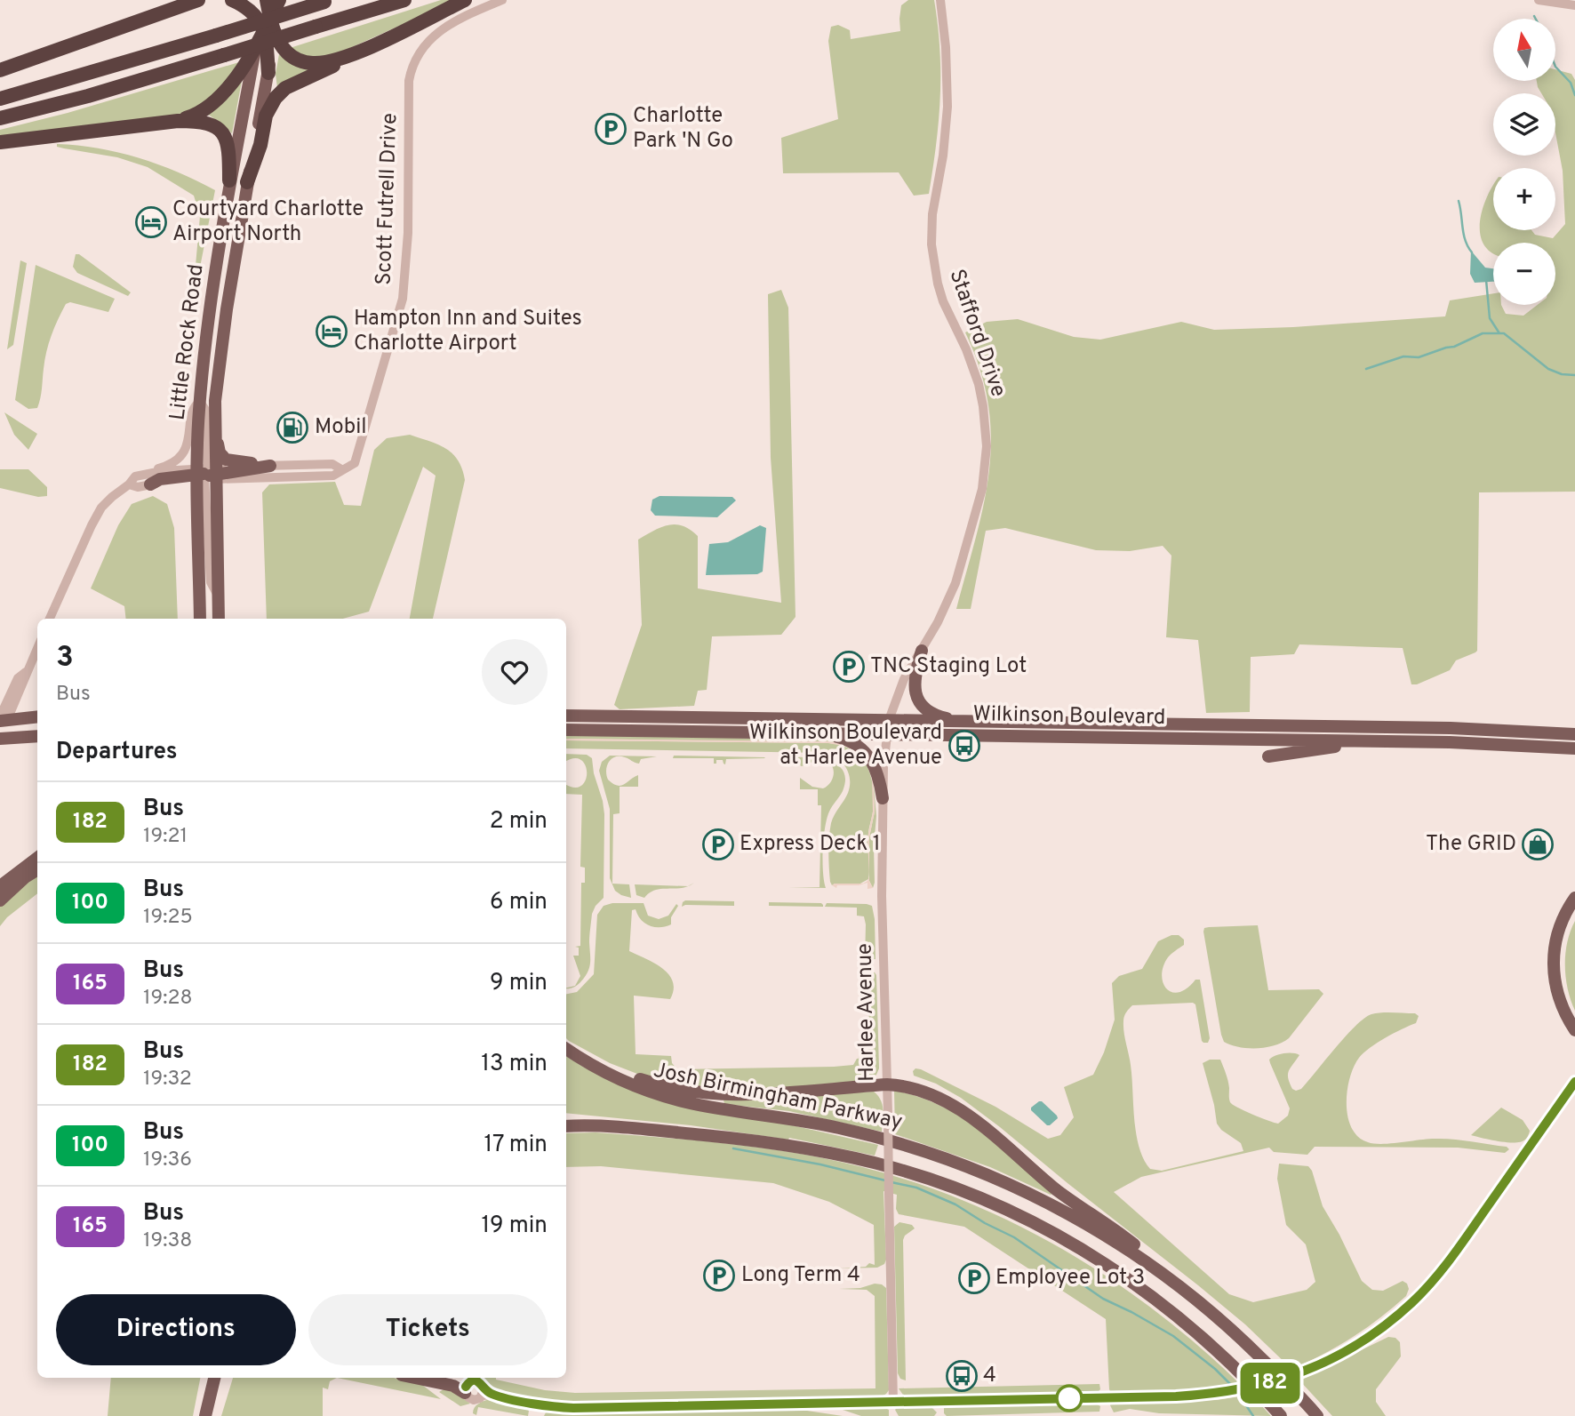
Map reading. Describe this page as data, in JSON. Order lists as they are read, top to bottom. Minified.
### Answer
{"streets":{"main road":["Little Rock Road","Wilkinson Boulevard","Josh Birmingham Parkway"],"street":["Scott Futrell Drive","Stafford Drive","Harlee Avenue"]},"crossings":[["Stafford Drive","Wilkinson Boulevard"],["Stafford Drive","Harlee Avenue"],["Wilkinson Boulevard","Harlee Avenue"]],"places":{"parking":["Charlotte Park 'N Go","TNC Staging Lot","Express Deck 1","Long Term 4","Employee Lot 3"],"hotel":["Courtyard Charlotte Airport North","Hampton Inn and Suites Charlotte Airport"],"fuel station":["Mobil"],"bus stop":["Wilkinson Boulevard at Harlee Avenue","4"],"shop":["The GRID"]},"lines":["bus line 182"],"north":"top","page":{"on_map":"182","map_buttons":["+","−"],"heading":[["3","Bus"],"Departures"],"list":[{"mark":"182","name":"Bus","note":"19:21","value":"2 min"},{"mark":"100","name":"Bus","note":"19:25","value":"6 min"},{"mark":"165","name":"Bus","note":"19:28","value":"9 min"},{"mark":"182","name":"Bus","note":"19:32","value":"13 min"},{"mark":"100","name":"Bus","note":"19:36","value":"17 min"},{"mark":"165","name":"Bus","note":"19:38","value":"19 min"}],"buttons":["Directions","Tickets"]}}
